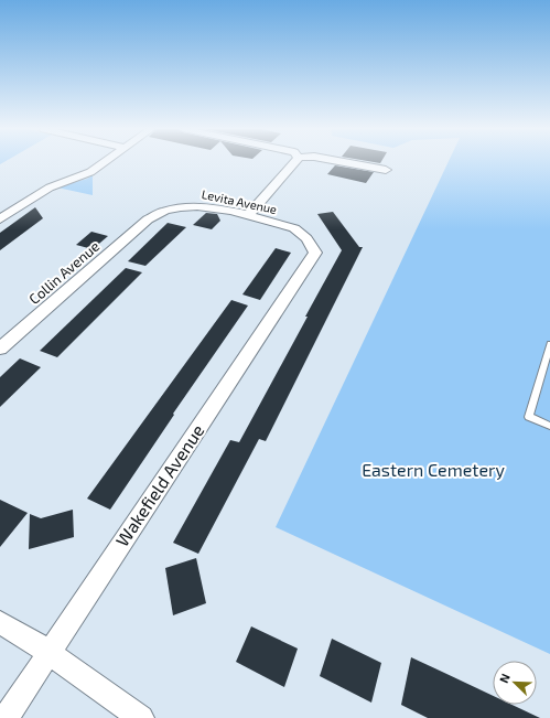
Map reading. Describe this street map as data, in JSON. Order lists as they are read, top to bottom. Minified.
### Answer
{"streets":{"street":["Levita Avenue","Collin Avenue","Wakefield Avenue"]},"crossings":[["Levita Avenue","Collin Avenue"],["Levita Avenue","Wakefield Avenue"]],"parks":["Eastern Cemetery"],"north":"top left"}
